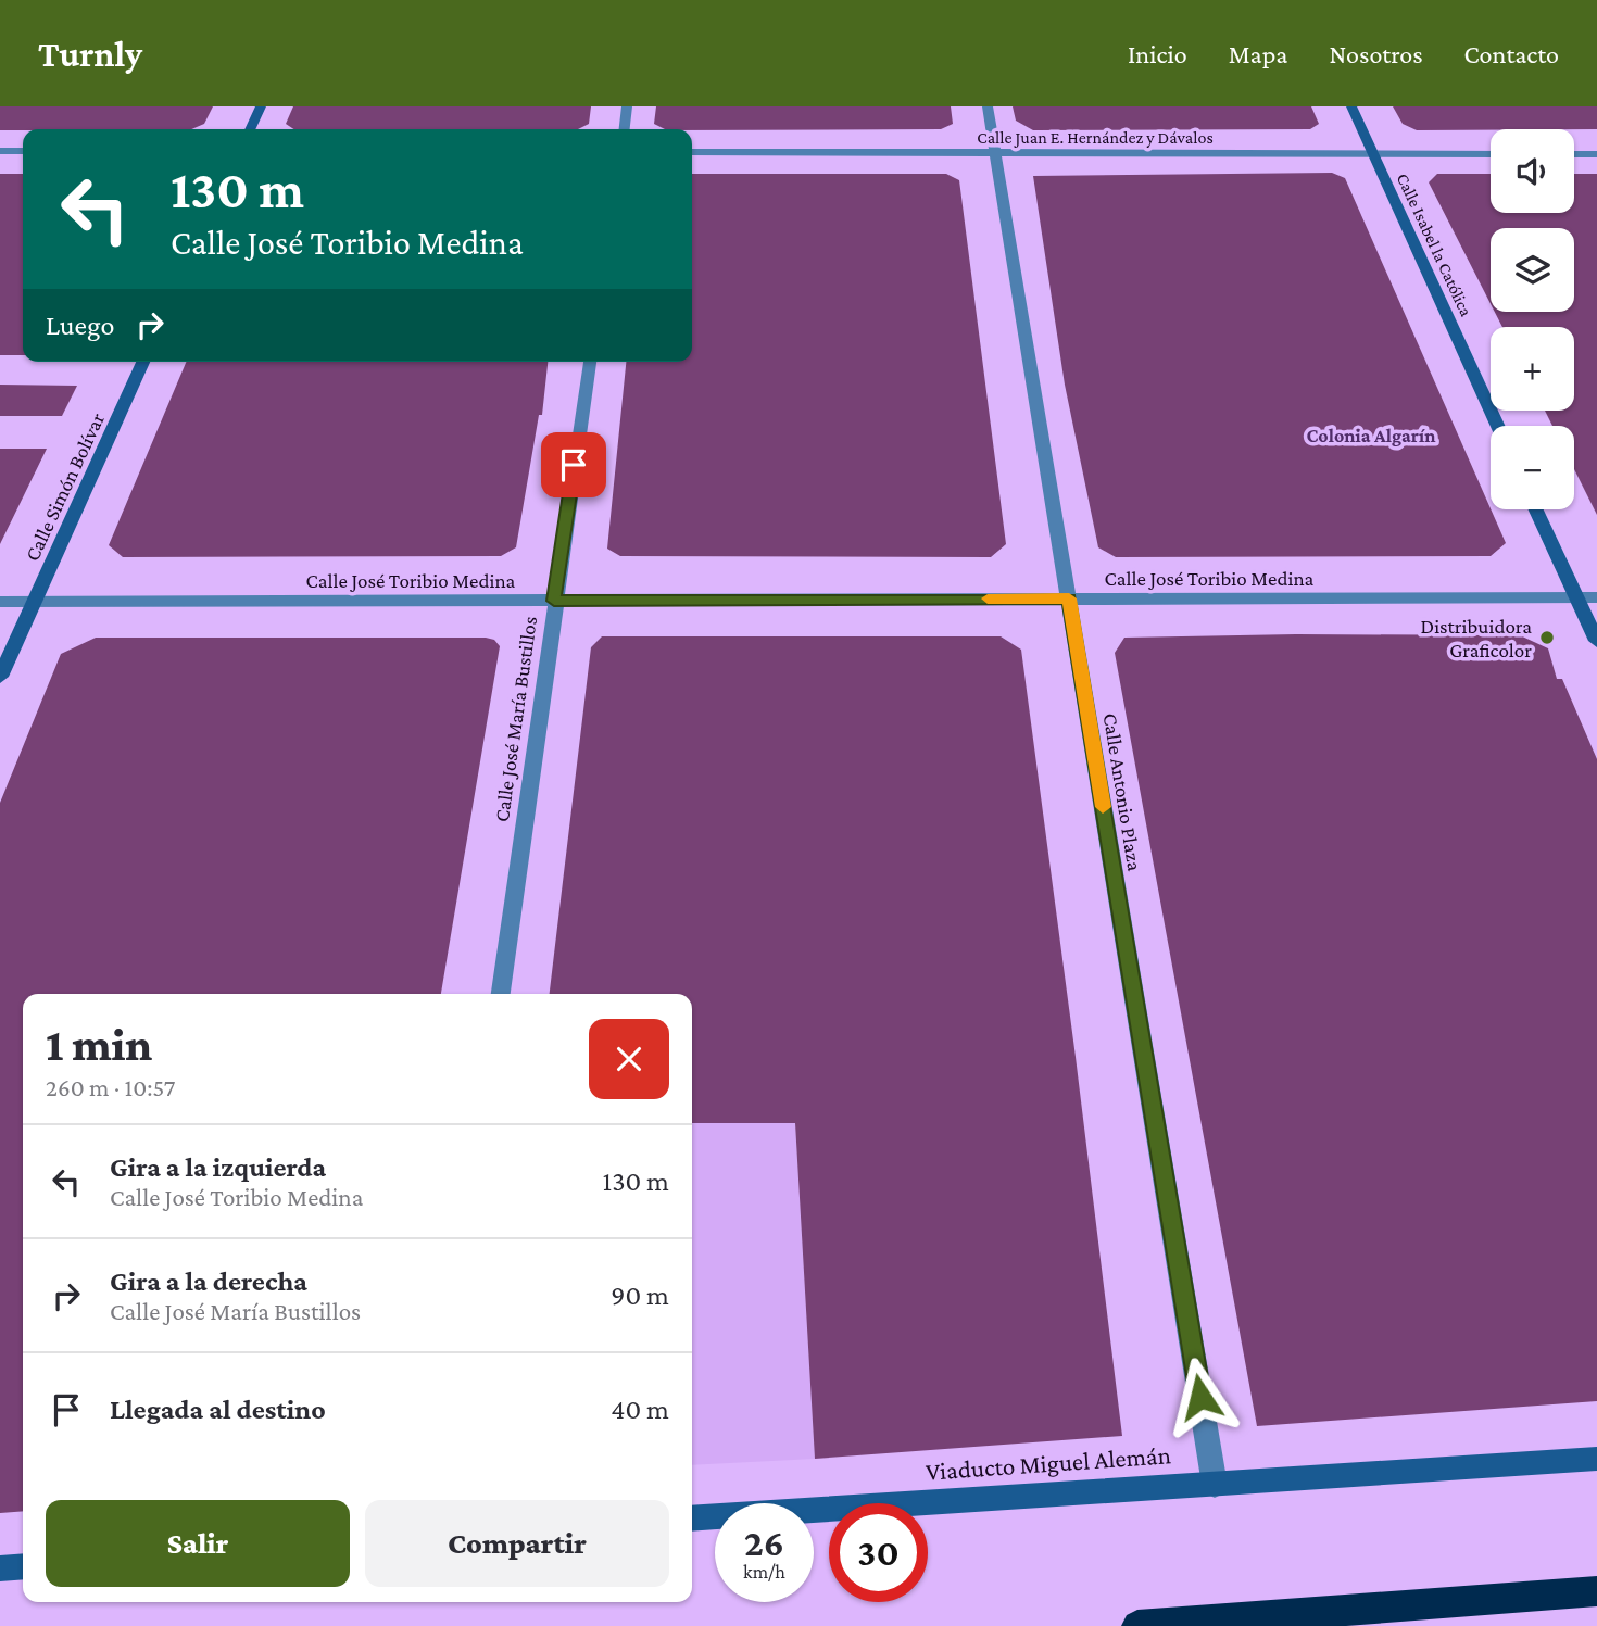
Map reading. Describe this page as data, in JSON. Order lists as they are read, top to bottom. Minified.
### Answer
{"streets":{"street":["Calle Juan E. Hernández y Dávalos","Calle Isabel la Católica","Calle Simón Bolívar","Calle José Toribio Medina","Calle José María Bustillos","Calle Antonio Plaza","Viaducto Miguel Alemán"]},"crossings":[["Calle Juan E. Hernández y Dávalos","Calle Isabel la Católica"],["Calle Juan E. Hernández y Dávalos","Calle Antonio Plaza"],["Calle Simón Bolívar","Calle José Toribio Medina"],["Calle José Toribio Medina","Calle José María Bustillos"],["Calle José Toribio Medina","Calle Antonio Plaza"],["Calle Antonio Plaza","Viaducto Miguel Alemán"]],"districts":["Colonia Algarín"],"places":["Distribuidora Graficolor"],"page":{"header":"Turnly","nav":["Inicio","Mapa","Nosotros","Contacto"],"map_buttons":["+","−"],"turn":["130 m","Calle José Toribio Medina"],"then":"Luego","heading":["1 min","260 m · 10:57"],"list":[{"name":"Gira a la izquierda","note":"Calle José Toribio Medina","value":"130 m"},{"name":"Gira a la derecha","note":"Calle José María Bustillos","value":"90 m"},{"name":"Llegada al destino","value":"40 m"}],"buttons":["Salir","Compartir"],"speed":"26 km/h","limit":"30"}}
